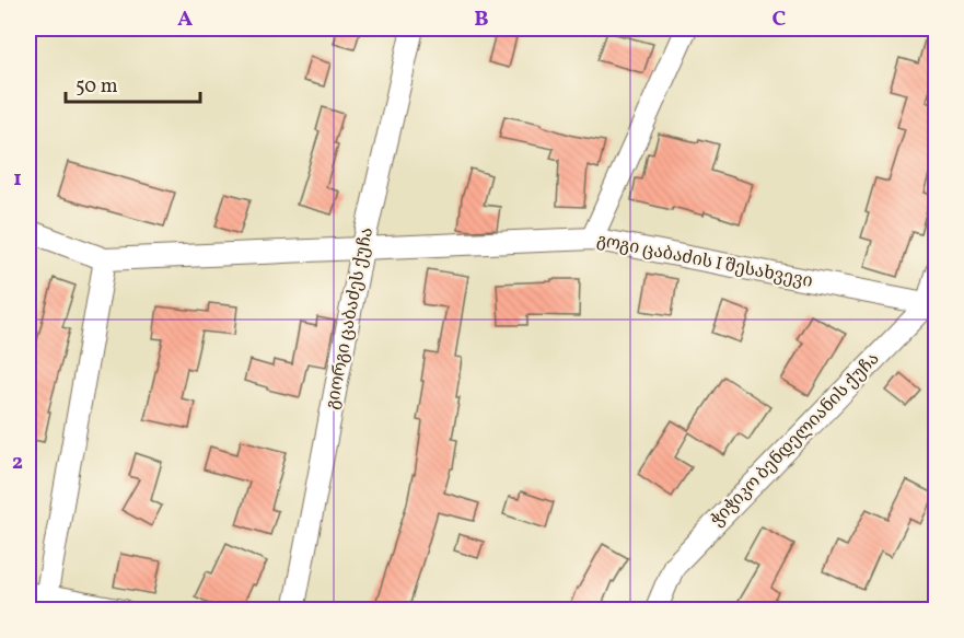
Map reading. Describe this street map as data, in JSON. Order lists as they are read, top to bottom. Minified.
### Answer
{"streets":{"street":["გოგი ცაბაძის I შესახვევი","გიორგი ცაბაძეს ქუჩა","ჭიჭიკო ბენდელიანის ქუჩა"]},"crossings":[["გოგი ცაბაძის I შესახვევი","გიორგი ცაბაძეს ქუჩა"],["გოგი ცაბაძის I შესახვევი","ჭიჭიკო ბენდელიანის ქუჩა"]],"scale_bar":"50 m","grid":{"columns":["A","B","C"],"rows":["1","2"]}}
